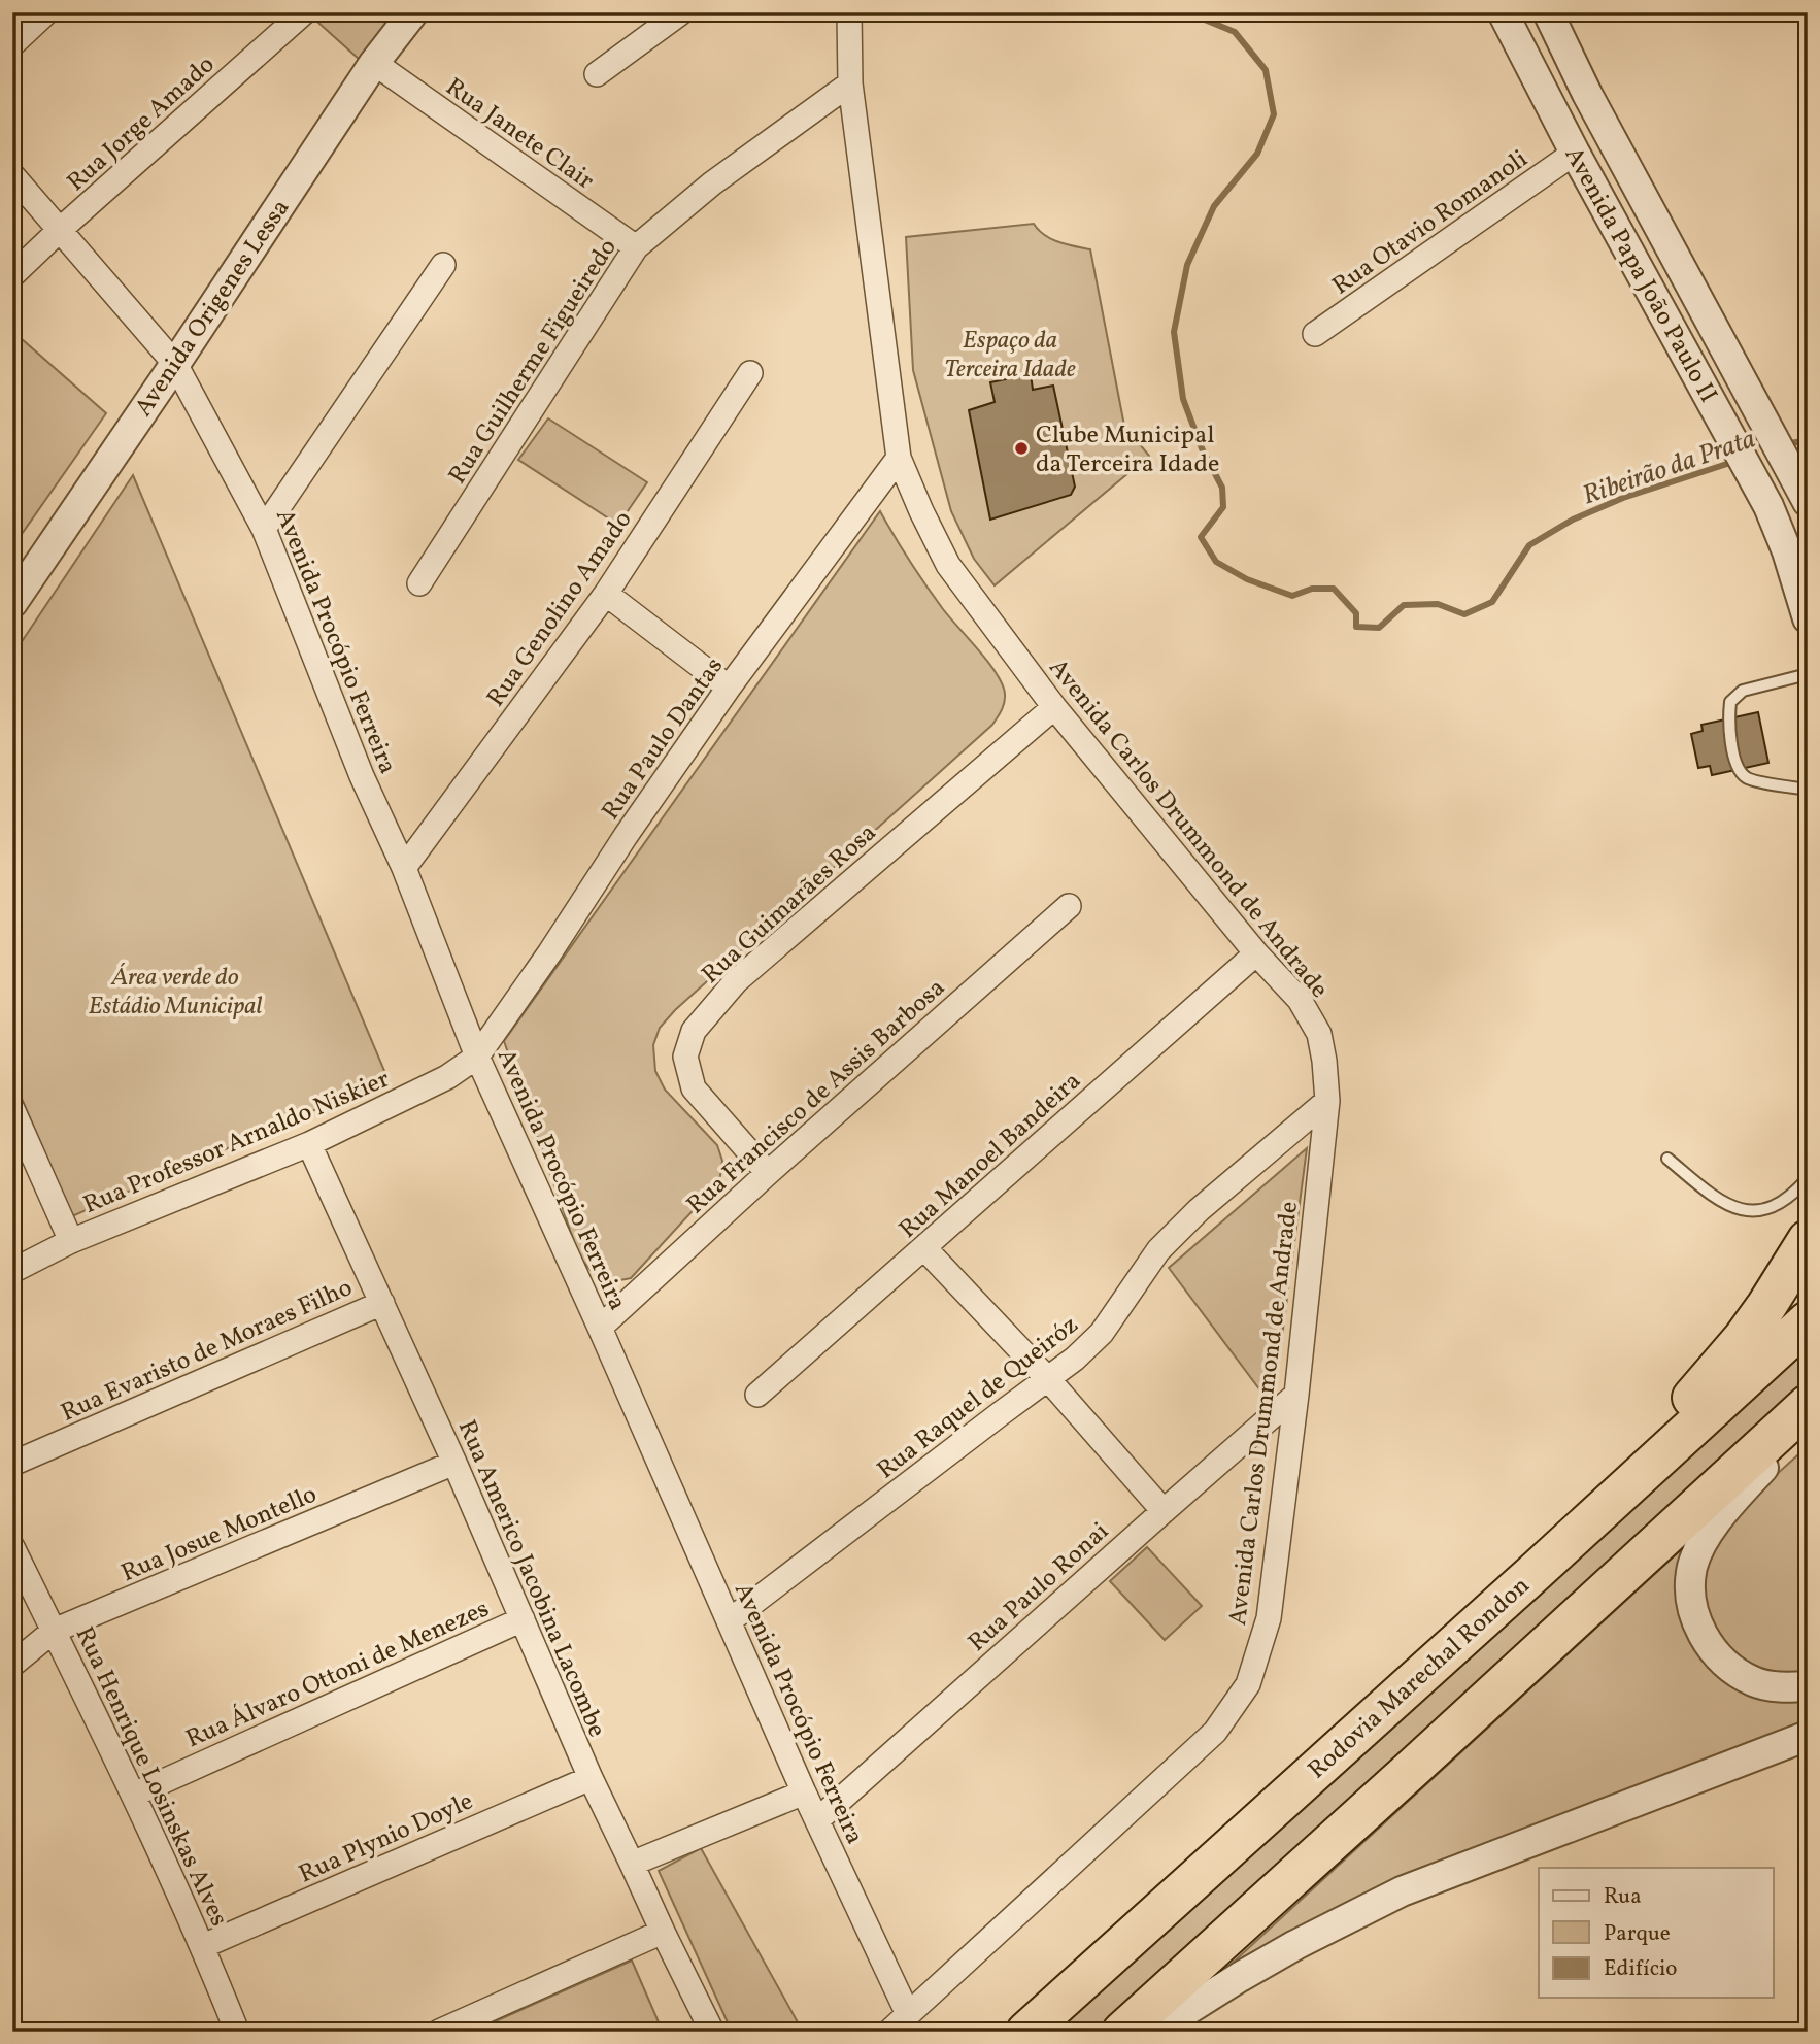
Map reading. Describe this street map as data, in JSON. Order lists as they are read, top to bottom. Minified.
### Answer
{"streets":{"highway":["Rodovia Marechal Rondon"],"street":["Rua Jorge Amado","Rua Janete Clair","Rua Otavio Romanoli","Avenida Papa João Paulo II","Avenida Origenes Lessa","Rua Guilherme Figueiredo","Rua Genolino Amado","Avenida Procópio Ferreira","Rua Paulo Dantas","Avenida Carlos Drummond de Andrade","Rua Guimarães Rosa","Rua Francisco de Assis Barbosa","Rua Professor Arnaldo Niskier","Rua Manoel Bandeira","Rua Evaristo de Moraes Filho","Rua Raquel de Queiróz","Rua Josue Montello","Rua Americo Jacobina Lacombe","Rua Paulo Ronai","Rua Álvaro Ottoni de Menezes","Rua Henrique Losinskas Alves","Rua Plynio Doyle"]},"crossings":[["Rua Jorge Amado","Avenida Procópio Ferreira"],["Rua Janete Clair","Avenida Origenes Lessa"],["Rua Janete Clair","Rua Guilherme Figueiredo"],["Rua Otavio Romanoli","Avenida Papa João Paulo II"],["Avenida Origenes Lessa","Avenida Procópio Ferreira"],["Rua Guilherme Figueiredo","Avenida Carlos Drummond de Andrade"],["Rua Genolino Amado","Avenida Procópio Ferreira"],["Avenida Procópio Ferreira","Rua Paulo Dantas"],["Avenida Procópio Ferreira","Avenida Carlos Drummond de Andrade"],["Avenida Procópio Ferreira","Rua Francisco de Assis Barbosa"],["Avenida Procópio Ferreira","Rua Professor Arnaldo Niskier"],["Avenida Procópio Ferreira","Rua Raquel de Queiróz"],["Avenida Procópio Ferreira","Rua Paulo Ronai"],["Rua Paulo Dantas","Avenida Carlos Drummond de Andrade"],["Rua Paulo Dantas","Rua Professor Arnaldo Niskier"],["Avenida Carlos Drummond de Andrade","Rua Guimarães Rosa"],["Avenida Carlos Drummond de Andrade","Rua Manoel Bandeira"],["Avenida Carlos Drummond de Andrade","Rua Raquel de Queiróz"],["Avenida Carlos Drummond de Andrade","Rua Paulo Ronai"],["Rua Guimarães Rosa","Rua Francisco de Assis Barbosa"],["Rua Professor Arnaldo Niskier","Rua Americo Jacobina Lacombe"],["Rua Evaristo de Moraes Filho","Rua Americo Jacobina Lacombe"],["Rua Josue Montello","Rua Americo Jacobina Lacombe"],["Rua Josue Montello","Rua Henrique Losinskas Alves"],["Rua Americo Jacobina Lacombe","Rua Álvaro Ottoni de Menezes"],["Rua Americo Jacobina Lacombe","Rua Plynio Doyle"],["Rua Álvaro Ottoni de Menezes","Rua Henrique Losinskas Alves"],["Rua Henrique Losinskas Alves","Rua Plynio Doyle"]],"water":["Ribeirão da Prata"],"parks":["Espaço da Terceira Idade","Área verde do Estádio Municipal"],"places":["Clube Municipal da Terceira Idade"],"legend":["Rua","Parque","Edifício"]}
